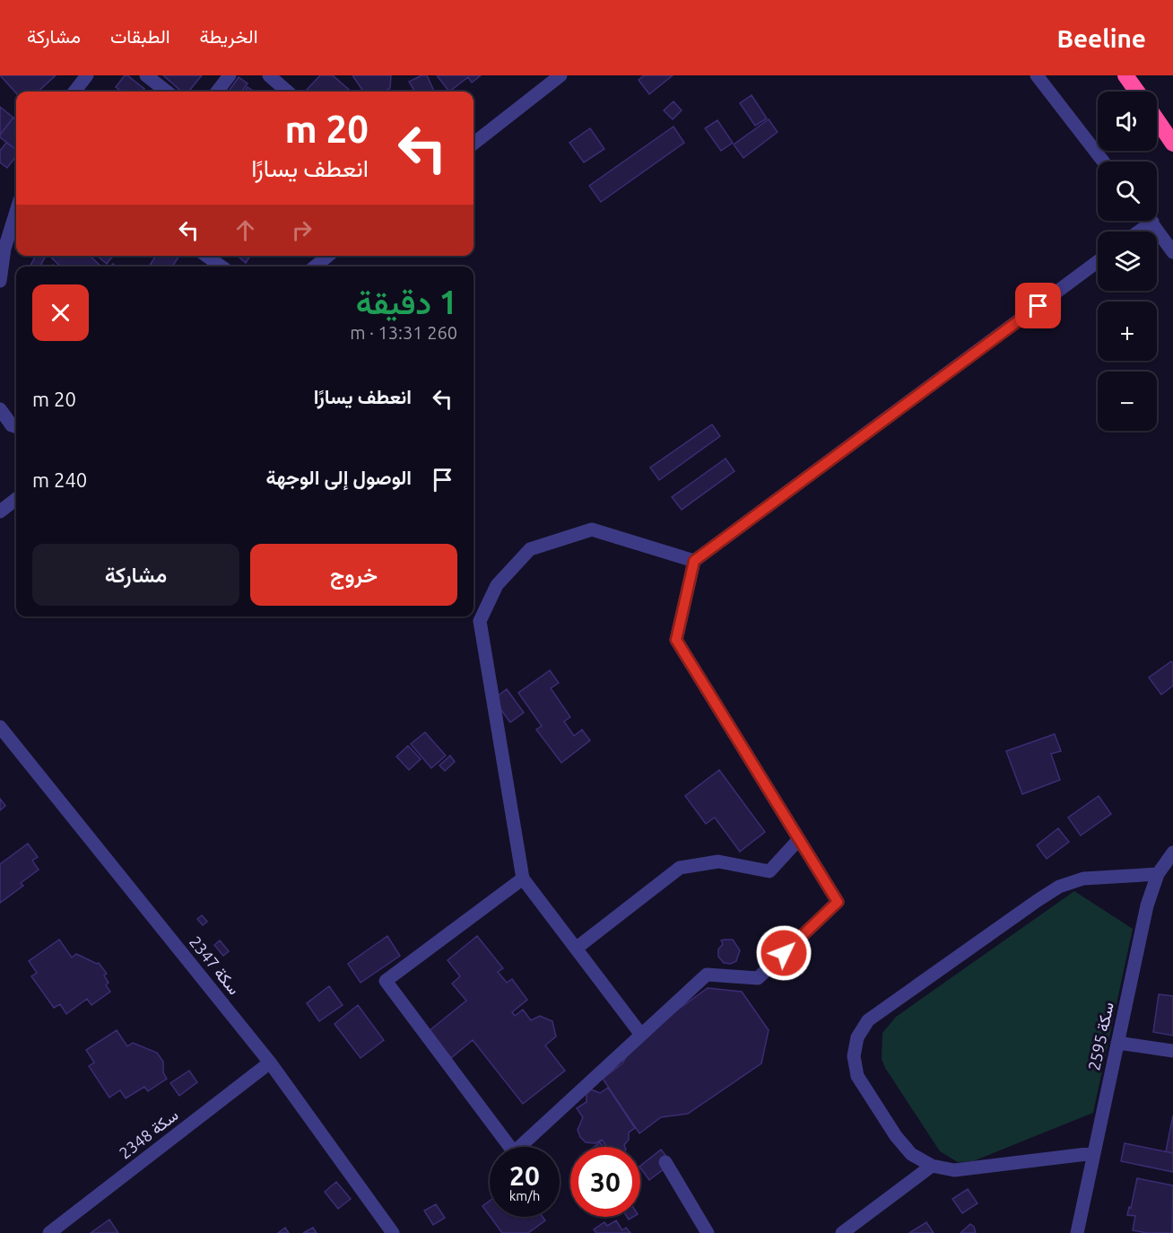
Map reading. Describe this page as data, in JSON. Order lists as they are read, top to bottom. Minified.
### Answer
{"streets":{"street":["سكة 2347","سكة 2595","سكة 2348"]},"crossings":[["سكة 2347","سكة 2348"]],"page":{"header":"Beeline","nav":["الخريطة","الطبقات","مشاركة"],"map_buttons":["+","−"],"turn":["20 m","انعطف يسارًا"],"heading":["1 دقيقة","260 m · 13:31"],"list":[{"name":"انعطف يسارًا","value":"20 m"},{"name":"الوصول إلى الوجهة","value":"240 m"}],"buttons":["خروج","مشاركة"],"speed":"20 km/h","limit":"30"}}
